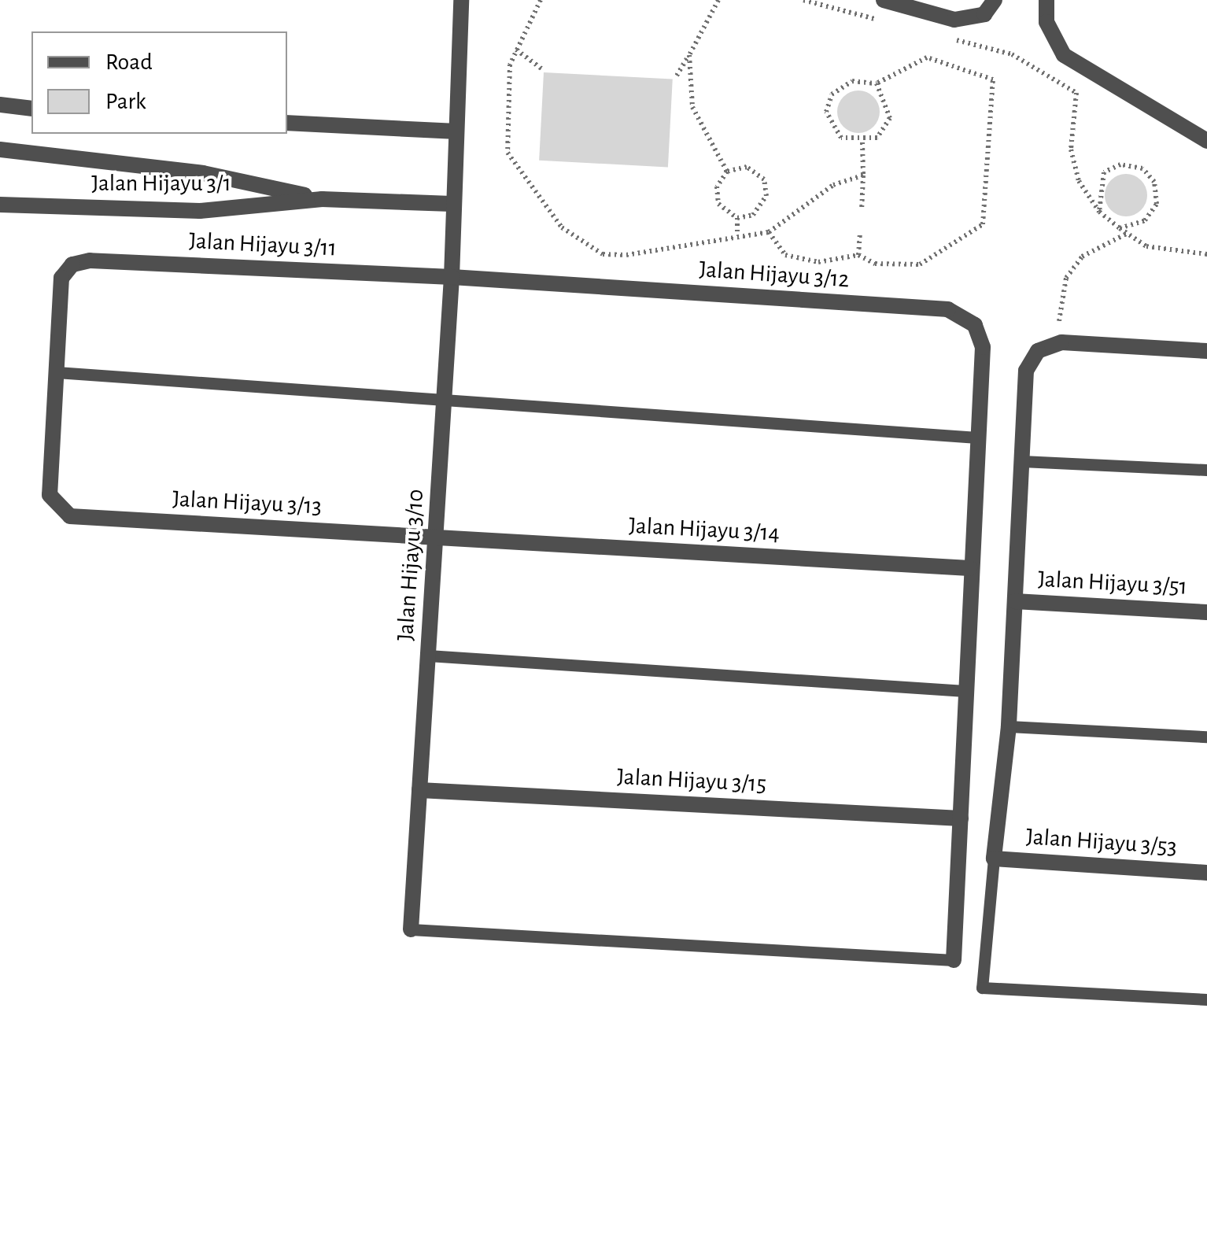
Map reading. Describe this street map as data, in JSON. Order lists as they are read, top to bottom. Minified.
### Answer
{"streets":{"street":["Jalan Hijayu 3/1","Jalan Hijayu 3/11","Jalan Hijayu 3/12","Jalan Hijayu 3/13","Jalan Hijayu 3/14","Jalan Hijayu 3/10","Jalan Hijayu 3/51","Jalan Hijayu 3/15","Jalan Hijayu 3/53"]},"crossings":[["Jalan Hijayu 3/1","Jalan Hijayu 3/10"],["Jalan Hijayu 3/11","Jalan Hijayu 3/12"],["Jalan Hijayu 3/11","Jalan Hijayu 3/13"],["Jalan Hijayu 3/11","Jalan Hijayu 3/10"],["Jalan Hijayu 3/12","Jalan Hijayu 3/14"],["Jalan Hijayu 3/12","Jalan Hijayu 3/10"],["Jalan Hijayu 3/12","Jalan Hijayu 3/15"],["Jalan Hijayu 3/13","Jalan Hijayu 3/14"],["Jalan Hijayu 3/13","Jalan Hijayu 3/10"],["Jalan Hijayu 3/14","Jalan Hijayu 3/10"],["Jalan Hijayu 3/10","Jalan Hijayu 3/15"]],"legend":["Road","Park"]}
